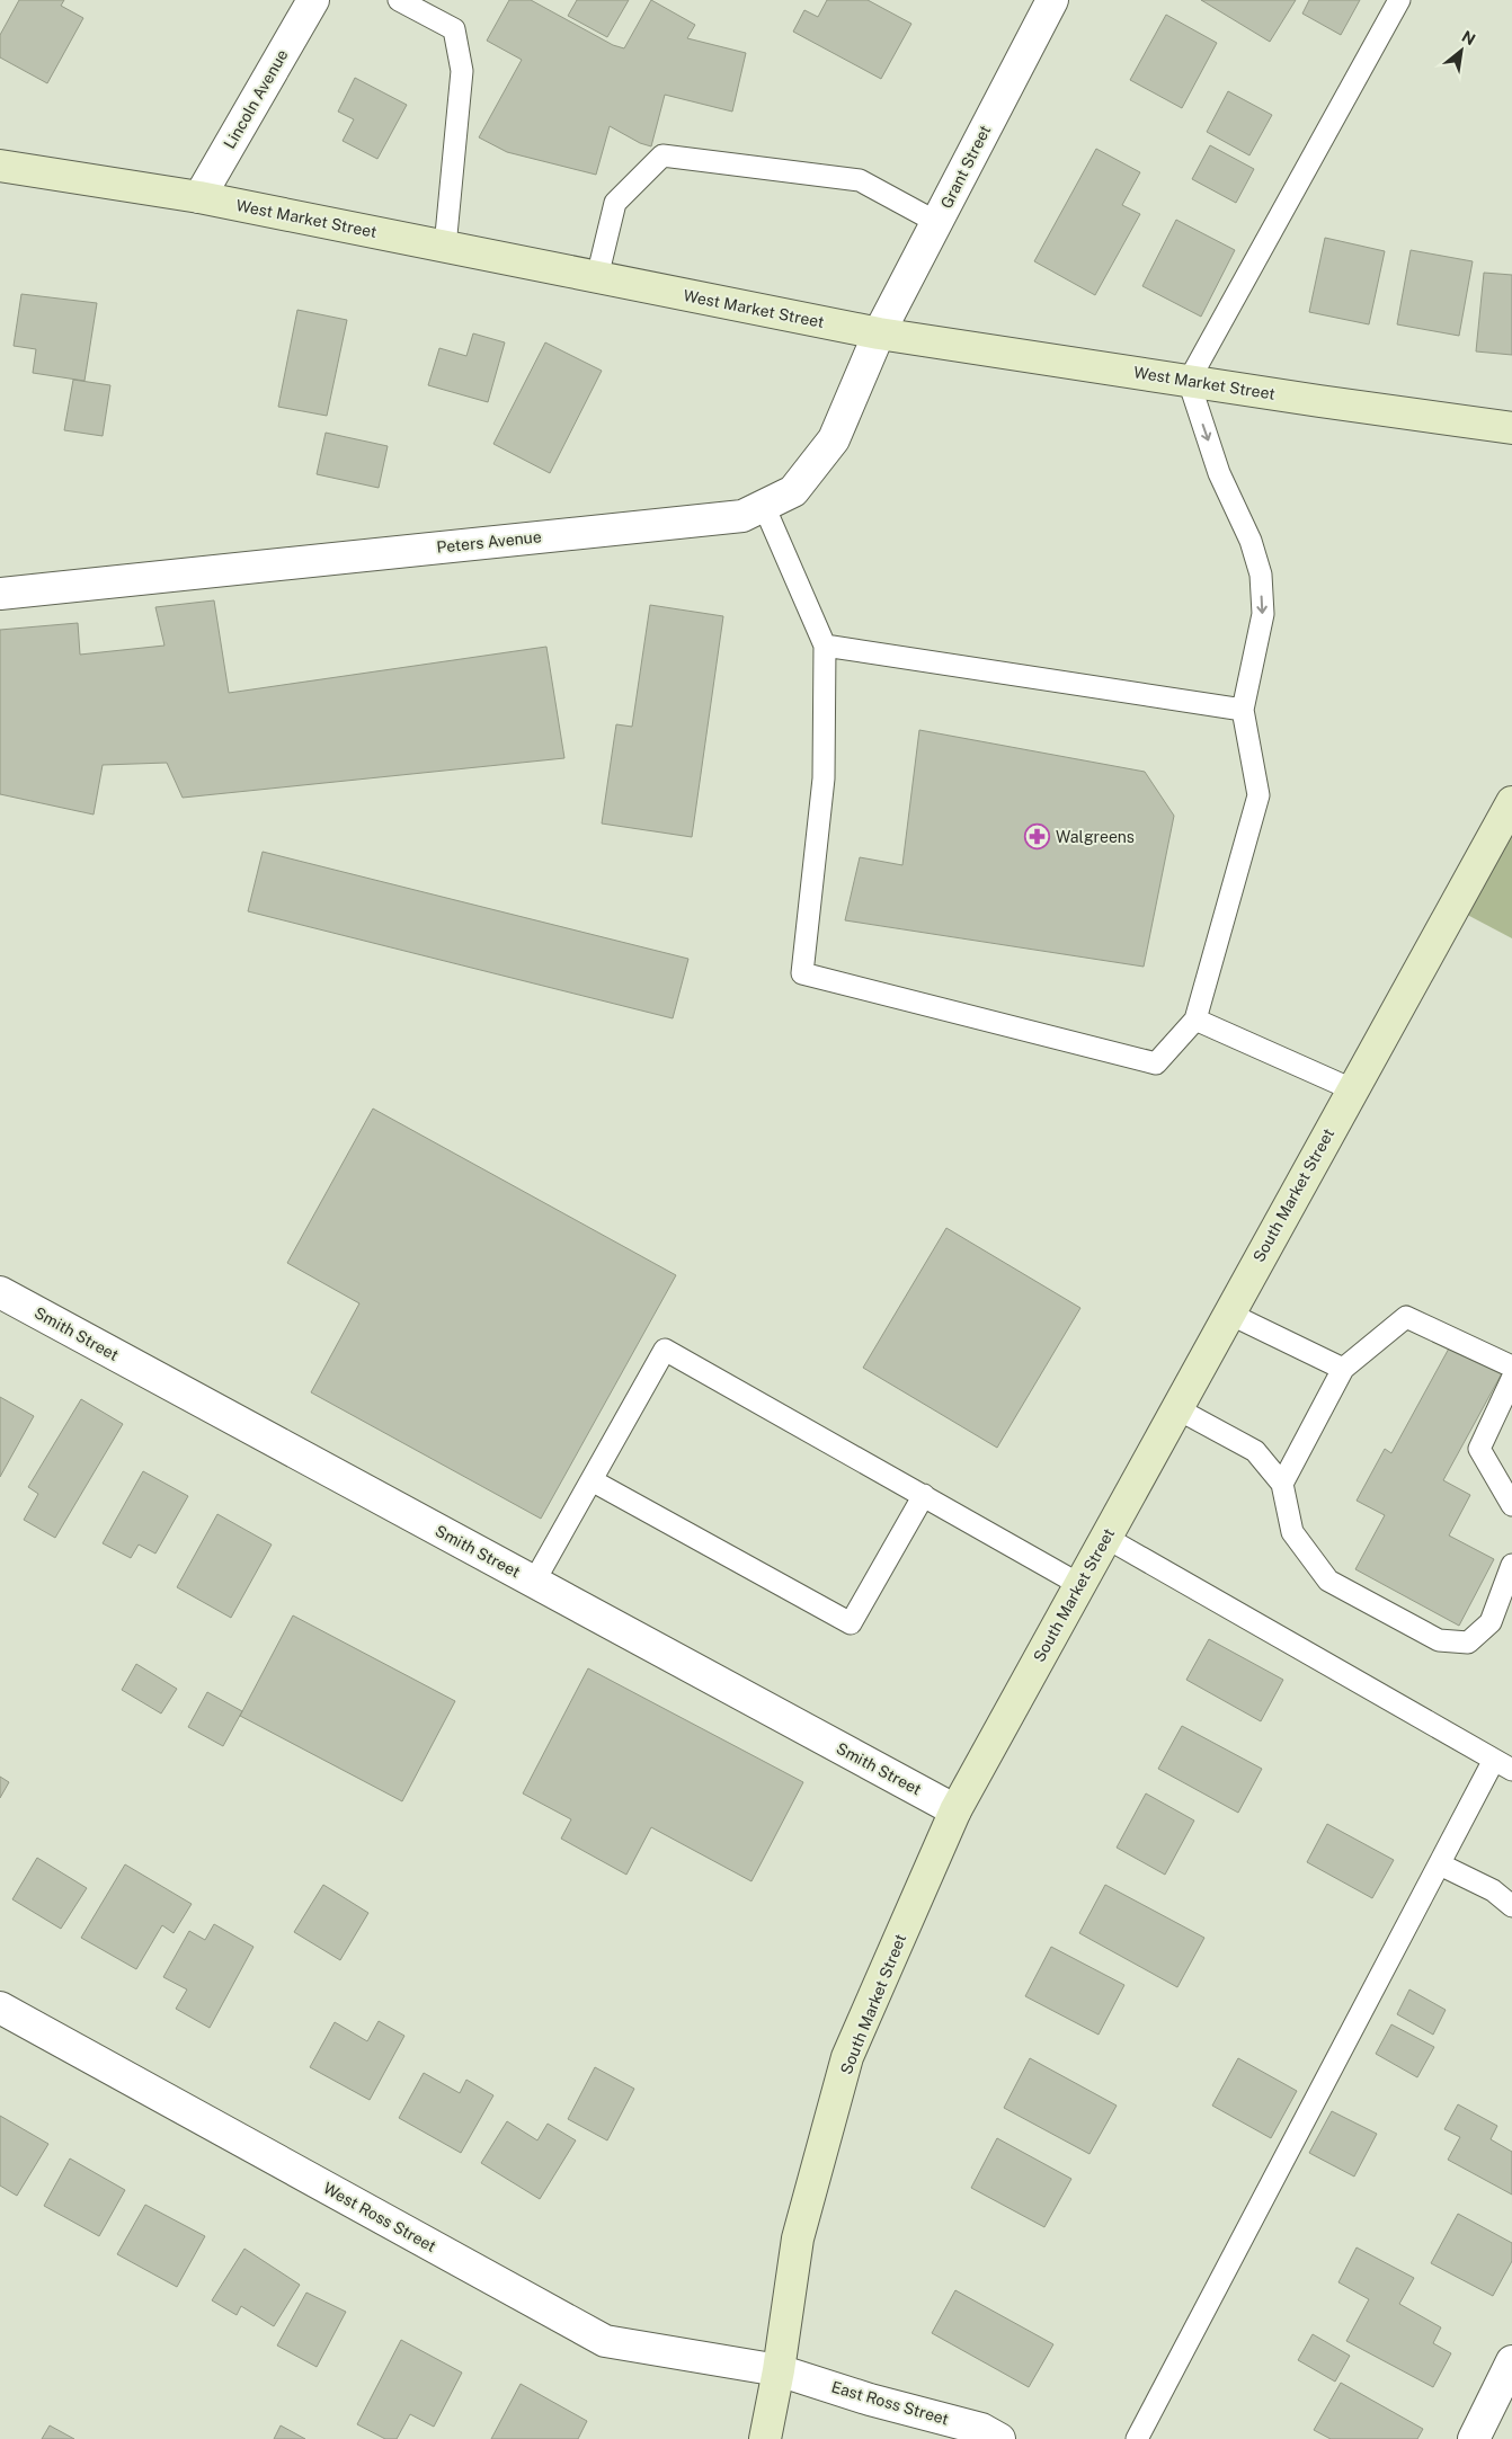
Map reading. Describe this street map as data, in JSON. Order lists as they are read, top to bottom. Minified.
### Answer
{"streets":{"main road":["West Market Street","South Market Street"],"street":["Lincoln Avenue","Grant Street","Peters Avenue","Smith Street","West Ross Street","East Ross Street"]},"crossings":[["Lincoln Avenue","West Market Street"],["Grant Street","West Market Street"],["Grant Street","Peters Avenue"],["West Market Street","Peters Avenue"],["South Market Street","Smith Street"],["South Market Street","West Ross Street"],["South Market Street","East Ross Street"],["West Ross Street","East Ross Street"]],"places":{"pharmacy":["Walgreens"]},"north":"top right"}
